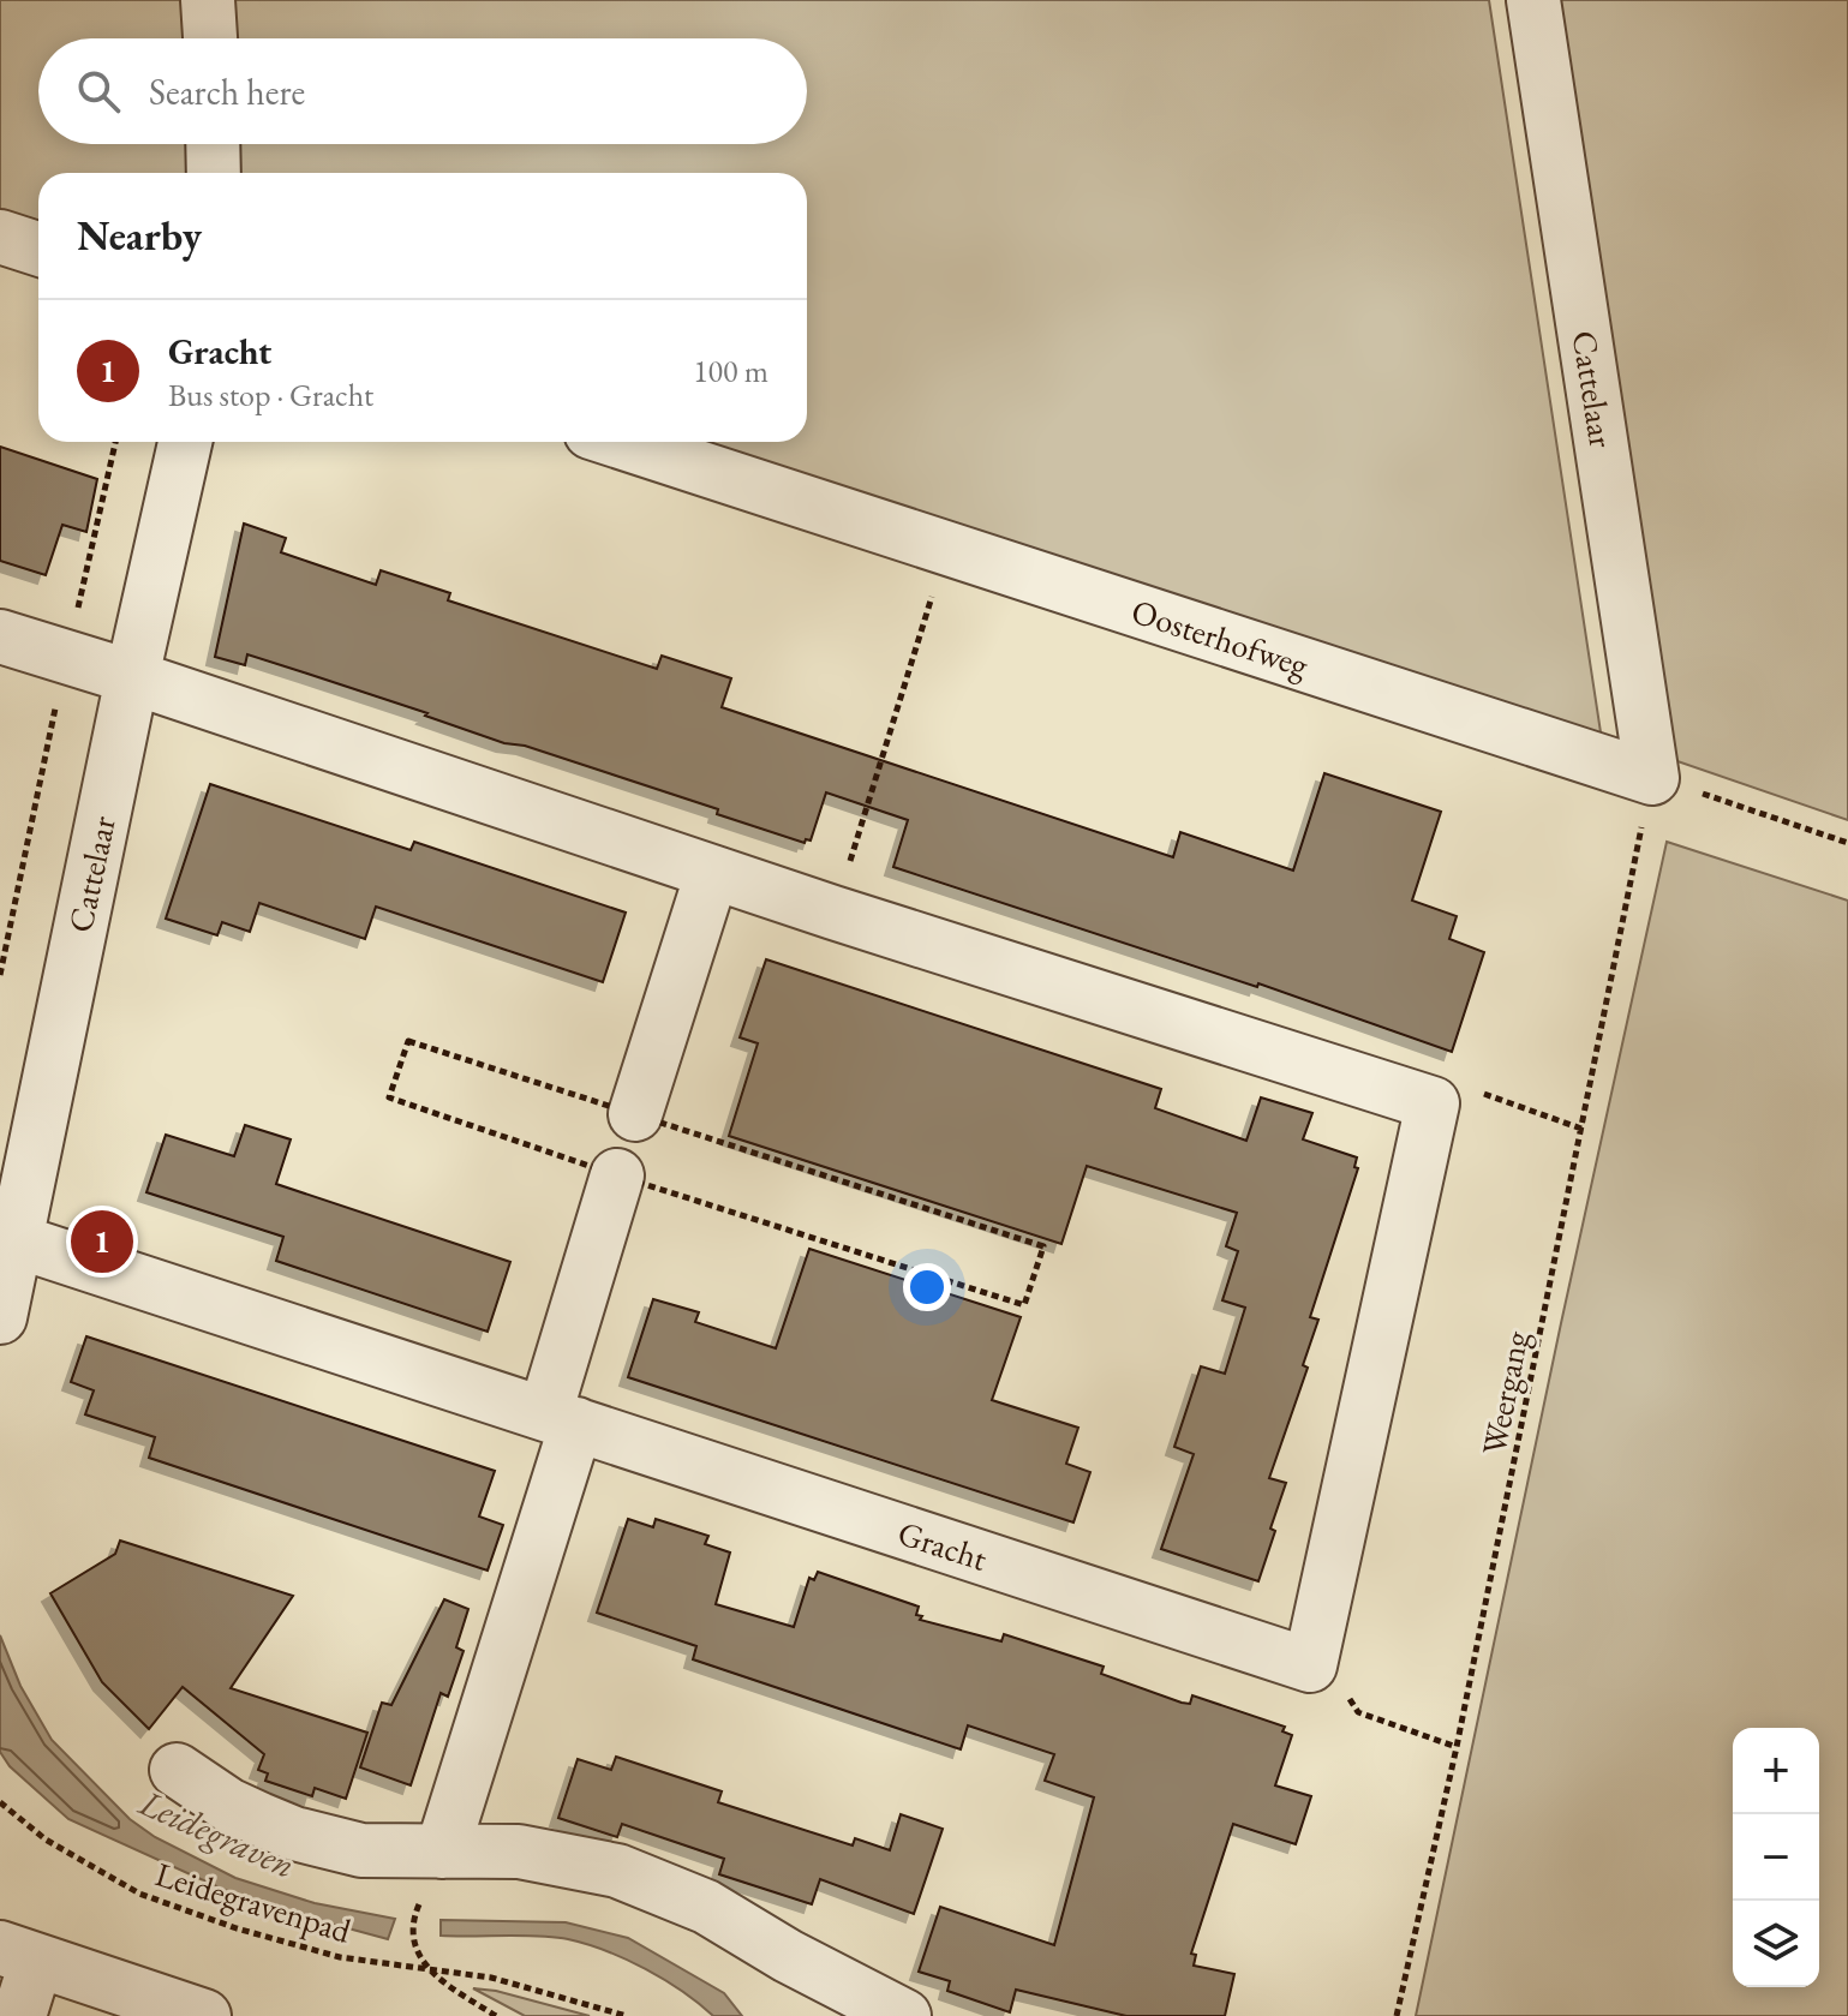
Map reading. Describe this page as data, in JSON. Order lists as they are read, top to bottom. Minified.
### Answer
{"streets":{"street":["Cattelaar","Oosterhofweg","Gracht"],"path":["Weergang","Leidegravenpad"]},"crossings":[["Cattelaar","Oosterhofweg"],["Cattelaar","Weergang"],["Cattelaar","Gracht"],["Oosterhofweg","Weergang"]],"water":["Leidegraven"],"page":{"search":"Search here","heading":"Nearby","list":[{"mark":"1","name":"Gracht","note":"Bus stop · Gracht","value":"100 m"}],"pins":"1","map_buttons":["+","−"]}}
